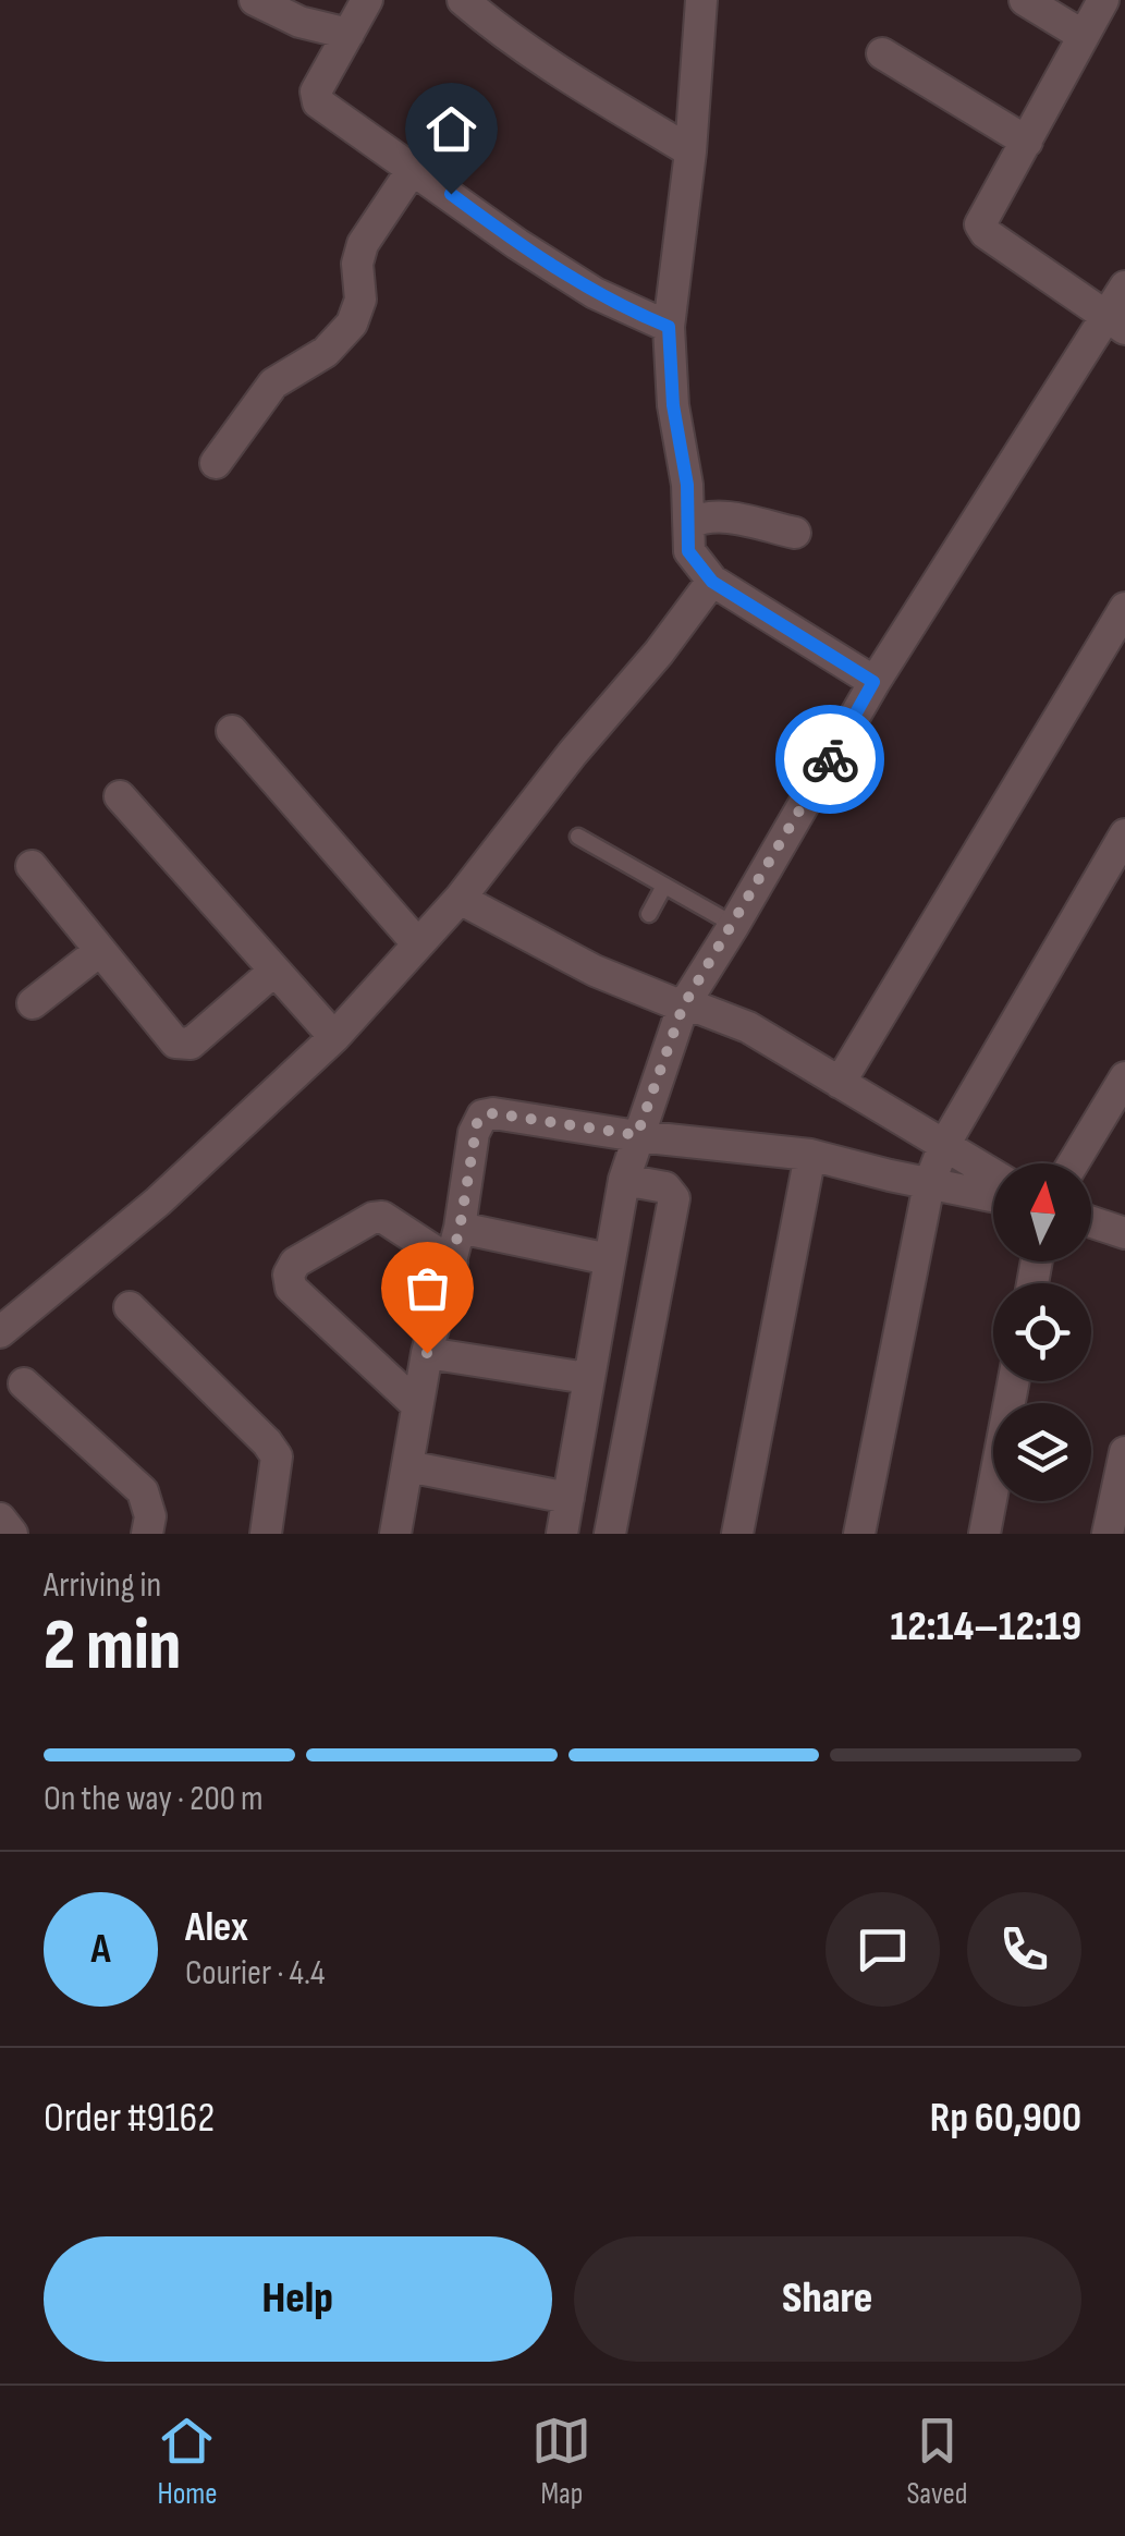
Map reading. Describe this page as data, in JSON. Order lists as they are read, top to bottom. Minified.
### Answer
{"north":"top","page":{"heading":["2 min","Arriving in","12:14–12:19"],"panel":["Alex","Courier · 4.4","Order #9162","Rp 60,900"],"bar":"On the way · 200 m","round":"A","buttons":["Help","Share"],"tabs":["Home","Map","Saved"]}}
